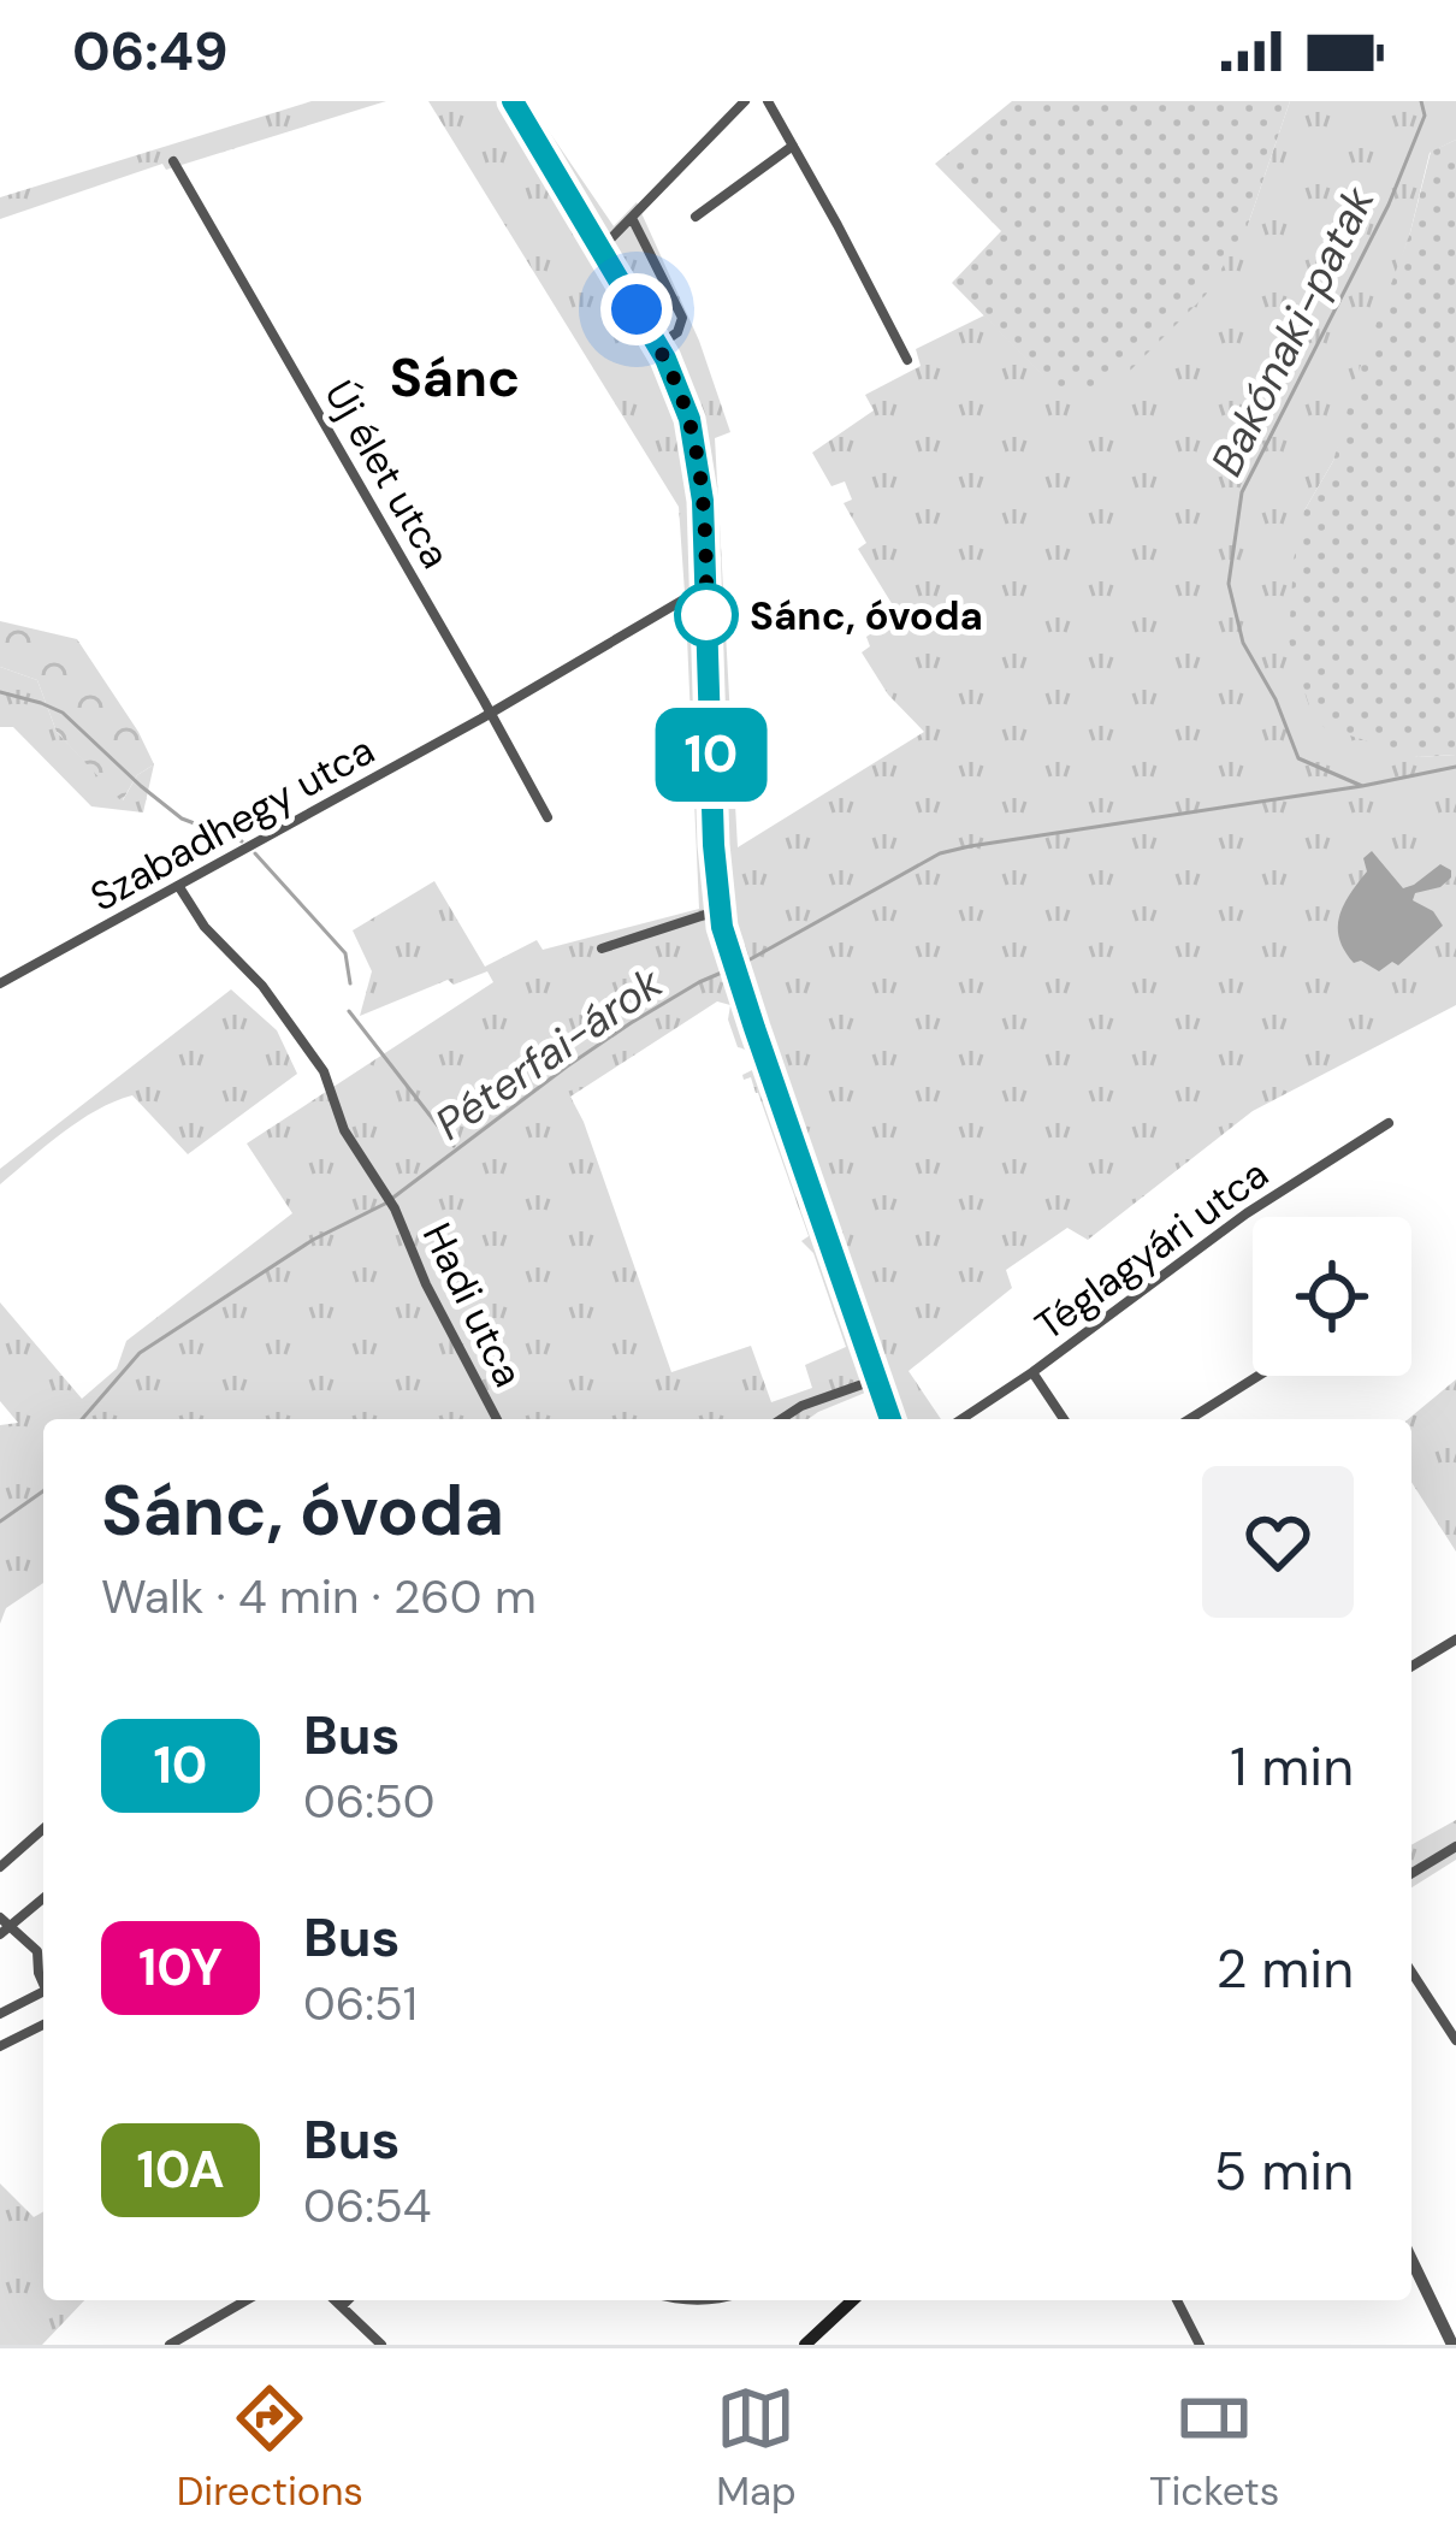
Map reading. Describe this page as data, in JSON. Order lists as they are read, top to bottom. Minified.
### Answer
{"streets":{"street":["Új élet utca","Szabadhegy utca","Téglagyári utca","Hadi utca"]},"crossings":[["Új élet utca","Szabadhegy utca"],["Szabadhegy utca","Hadi utca"]],"districts":["Sánc"],"water":["Bakónaki-patak","Péterfai-árok"],"places":["Sánc, óvoda"],"lines":["bus line 10"],"page":{"status":"06:49","on_map":"10","heading":["Sánc, óvoda","Walk · 4 min · 260 m"],"list":[{"mark":"10","name":"Bus","note":"06:50","value":"1 min"},{"mark":"10Y","name":"Bus","note":"06:51","value":"2 min"},{"mark":"10A","name":"Bus","note":"06:54","value":"5 min"}],"tabs":["Directions","Map","Tickets"]}}
